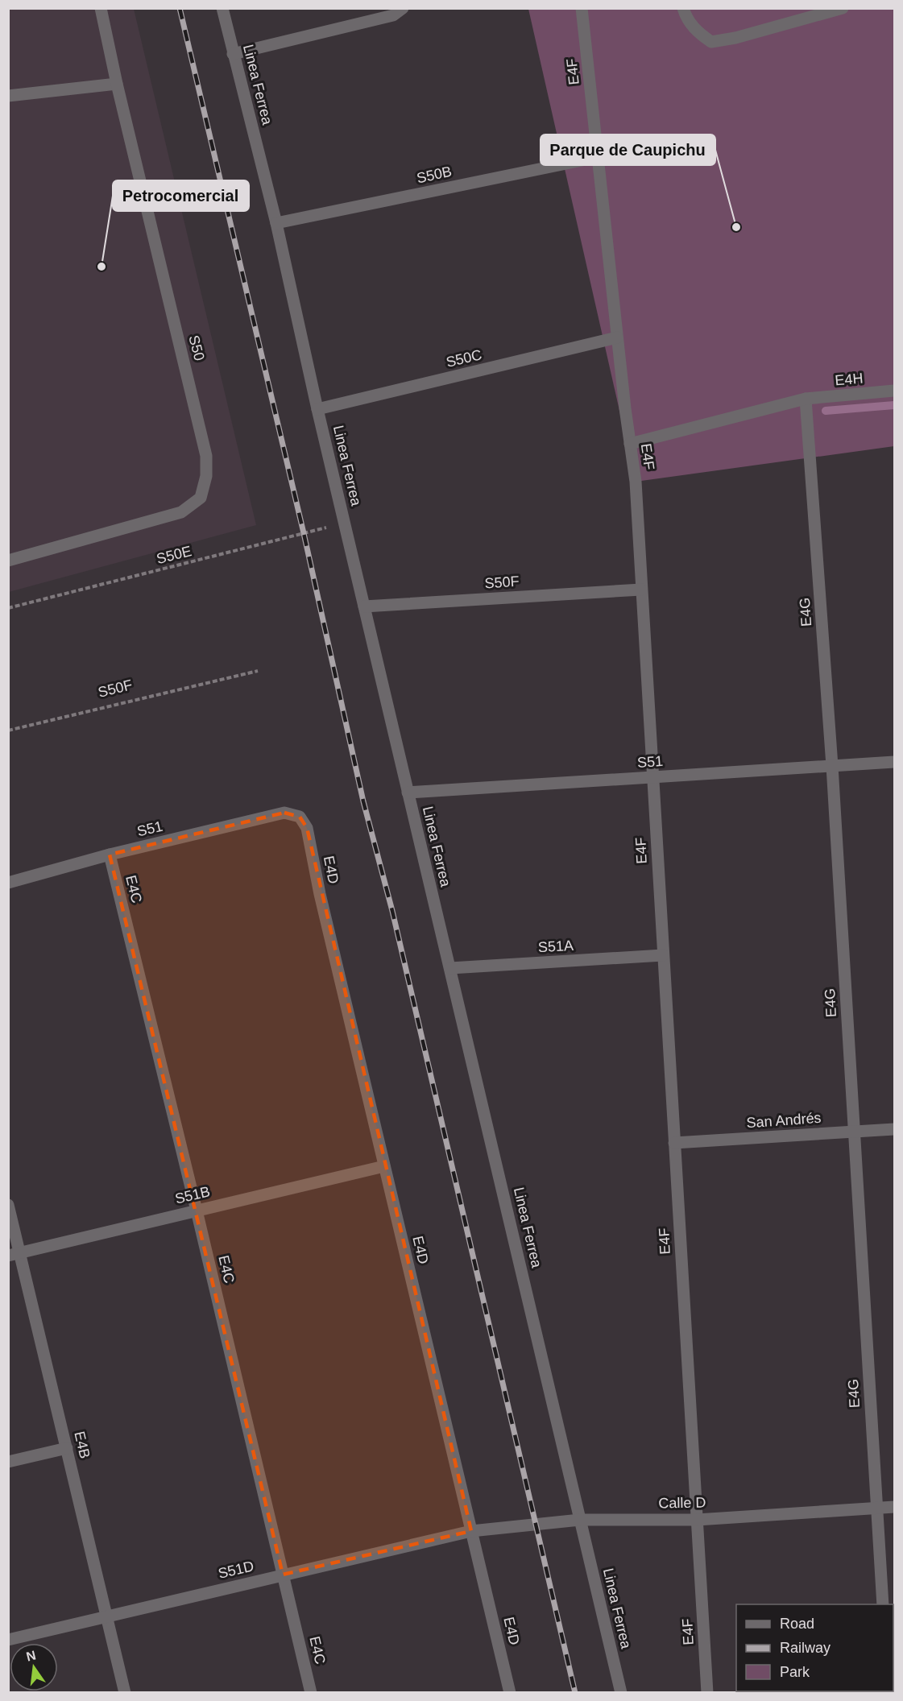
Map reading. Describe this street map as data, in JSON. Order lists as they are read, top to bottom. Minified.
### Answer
{"streets":{"street":["E4F","Linea Ferrea","S50B","S50","S50C","E4H","S50F","E4G","S51","E4D","E4C","S51A","San Andrés","S51B","E4B","Calle D","S51D"],"path":["S50E"]},"crossings":[["E4F","S50B"],["E4F","S50C"],["E4F","E4H"],["E4F","S50F"],["E4F","S51"],["E4F","S51A"],["E4F","San Andrés"],["E4F","Calle D"],["Linea Ferrea","S50B"],["Linea Ferrea","S50C"],["Linea Ferrea","S50E"],["Linea Ferrea","S50F"],["Linea Ferrea","S51"],["Linea Ferrea","S51A"],["Linea Ferrea","Calle D"],["E4H","E4G"],["E4G","S51"],["E4G","San Andrés"],["E4G","Calle D"],["S51","E4D"],["S51","E4C"],["E4D","S51B"],["E4D","Calle D"],["E4D","S51D"],["E4C","S51B"],["E4C","S51D"],["S51B","E4B"],["E4B","S51D"],["Calle D","S51D"]],"places":["Parque de Caupichu","Petrocomercial"],"legend":["Road","Railway","Park"],"north":"top"}
